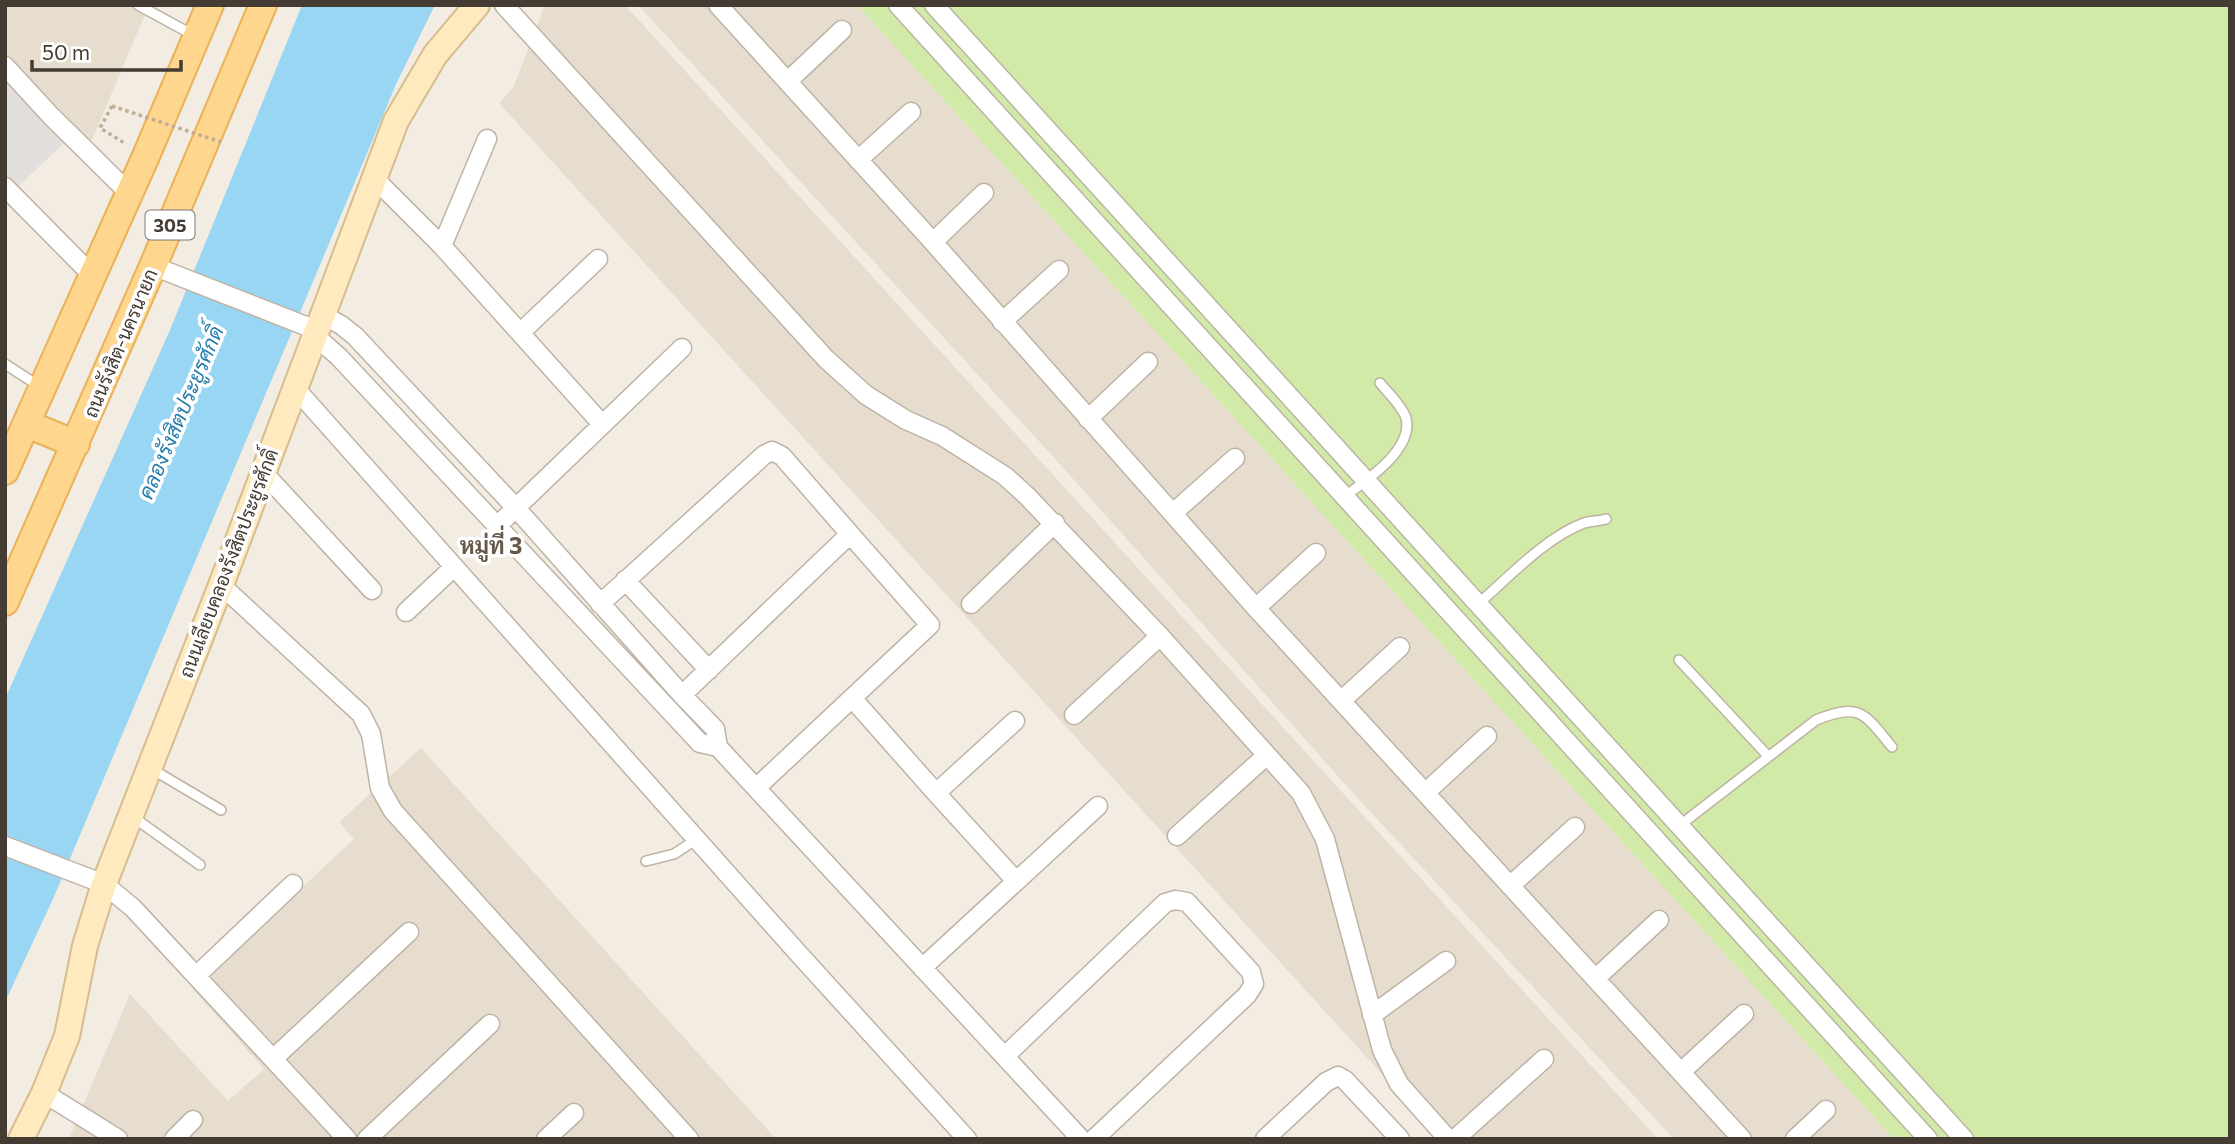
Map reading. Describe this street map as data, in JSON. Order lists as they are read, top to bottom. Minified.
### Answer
{"streets":{"main road":["305","ถนนรังสิต-นครนายก"],"street":["ถนนเลียบคลองรังสิตประยูรศักดิ์"]},"districts":["หมู่ที่ 3"],"water":["คลองรังสิตประยูรศักดิ์"],"scale_bar":"50 m"}
